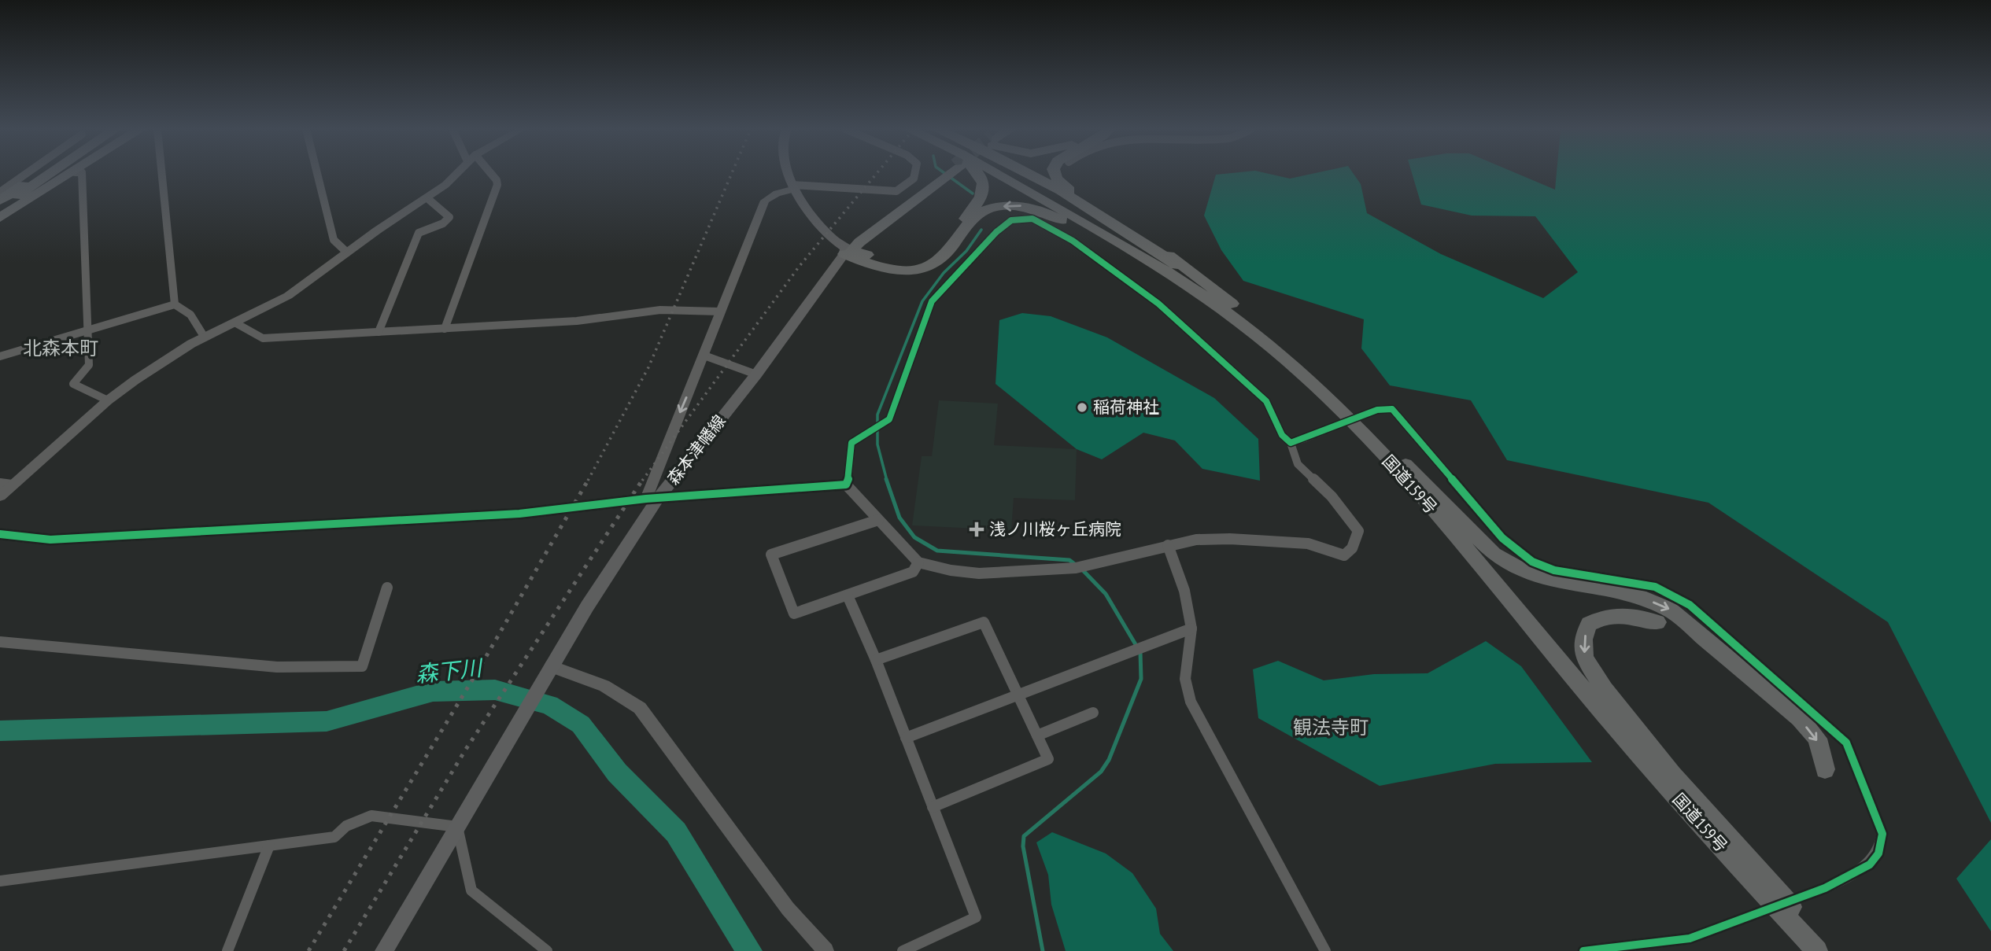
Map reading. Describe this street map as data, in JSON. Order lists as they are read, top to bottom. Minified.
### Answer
{"streets":{"highway":["国道159号"],"main road":["森本津幡線"]},"districts":["北森本町","観法寺町"],"water":["森下川"],"places":{"other":["稲荷神社"],"health":["浅ノ川桜ヶ丘病院"]}}
